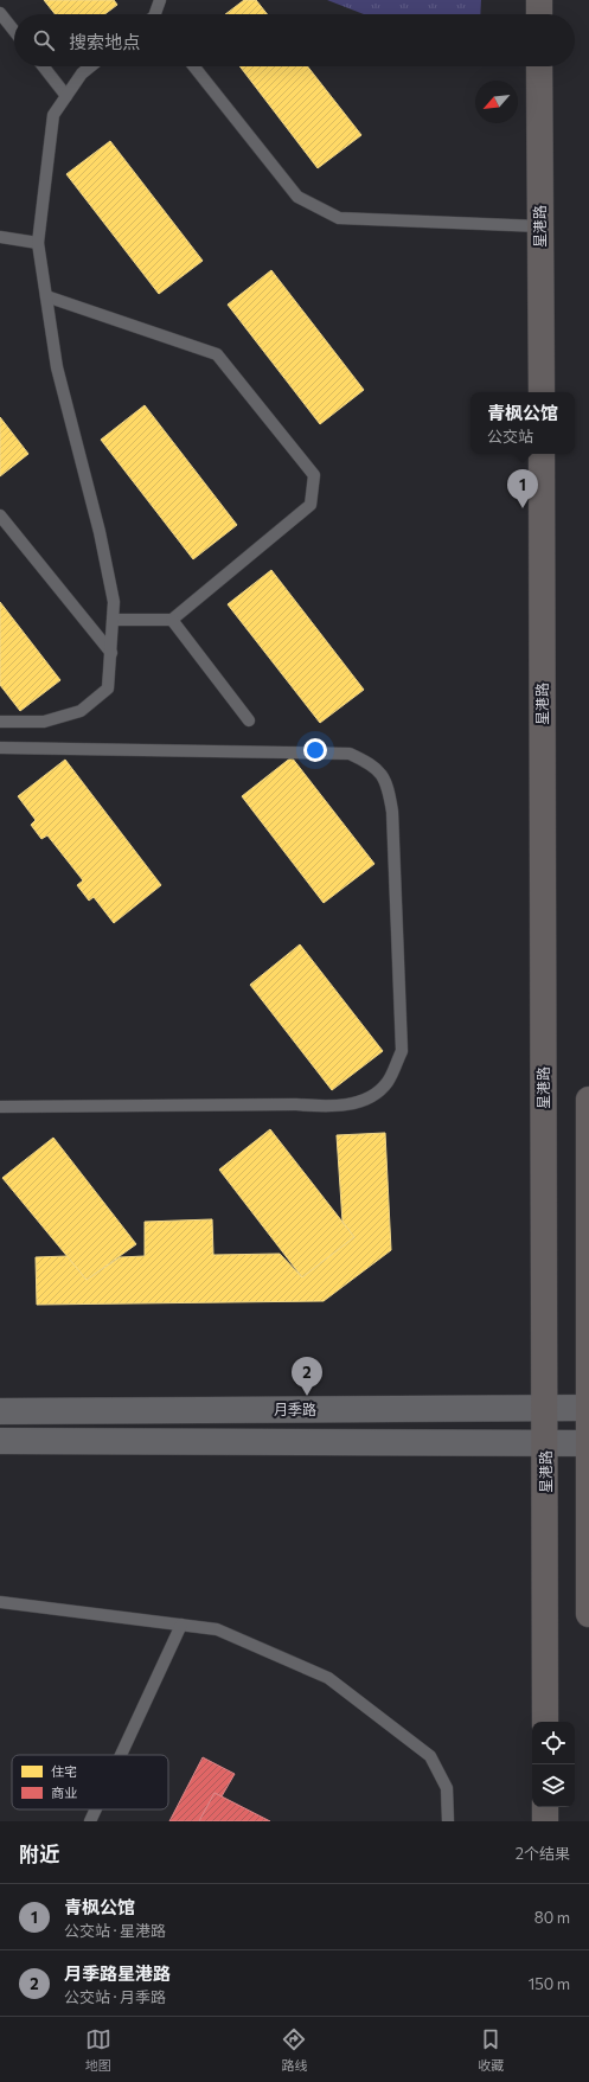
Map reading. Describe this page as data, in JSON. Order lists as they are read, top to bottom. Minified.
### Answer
{"streets":{"main road":["星港路"],"street":["月季路"]},"crossings":[["星港路","月季路"]],"legend":["住宅","商业"],"north":"bottom left","page":{"search":"搜索地点","popup":["青枫公馆","公交站"],"pins":["1","2"],"heading":["附近","2个结果"],"list":[{"mark":"1","name":"青枫公馆","note":"公交站 · 星港路","value":"80 m"},{"mark":"2","name":"月季路星港路","note":"公交站 · 月季路","value":"150 m"}],"nav":["地图","路线","收藏"]}}
